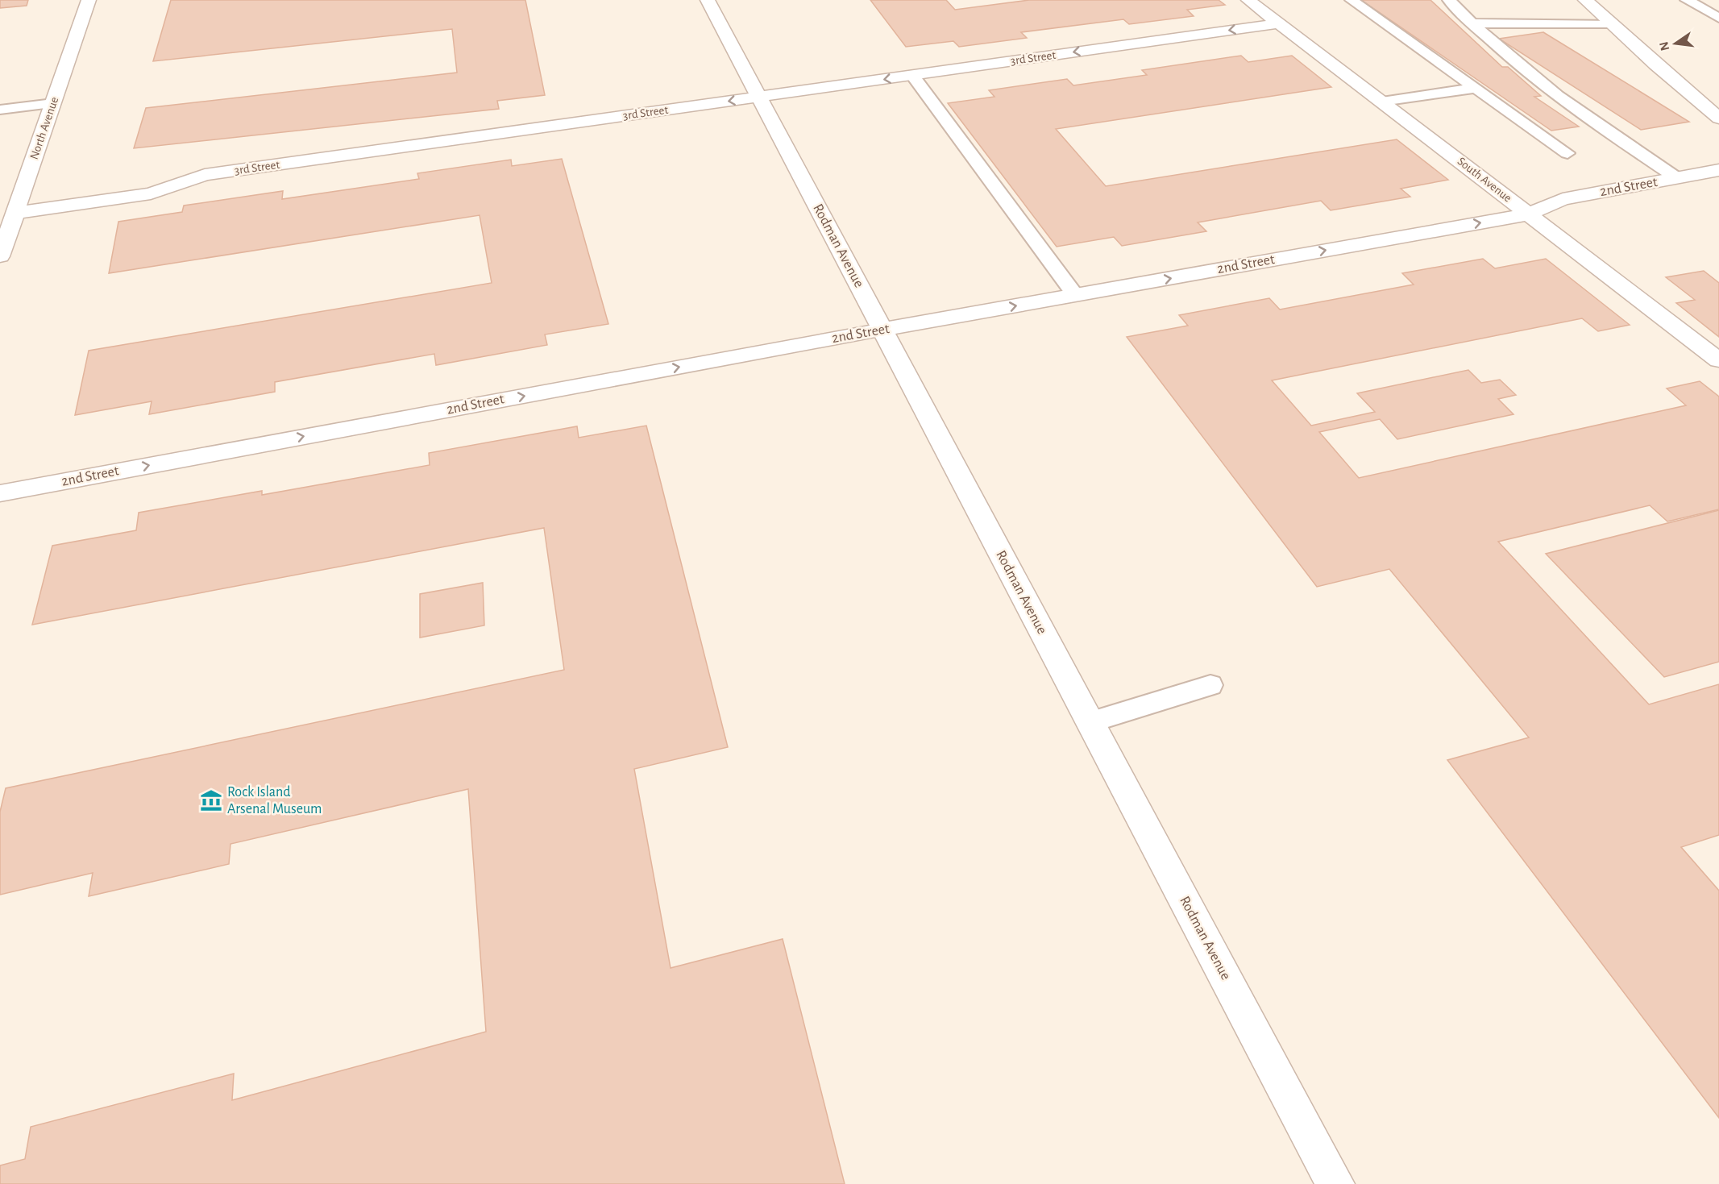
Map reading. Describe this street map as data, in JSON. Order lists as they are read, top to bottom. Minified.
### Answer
{"streets":{"street":["3rd Street","North Avenue","South Avenue","2nd Street","Rodman Avenue"]},"crossings":[["3rd Street","North Avenue"],["3rd Street","South Avenue"],["3rd Street","Rodman Avenue"],["South Avenue","2nd Street"],["2nd Street","Rodman Avenue"]],"one_way":["3rd Street","2nd Street"],"places":{"museum":["Rock Island Arsenal Museum"]},"north":"left"}
